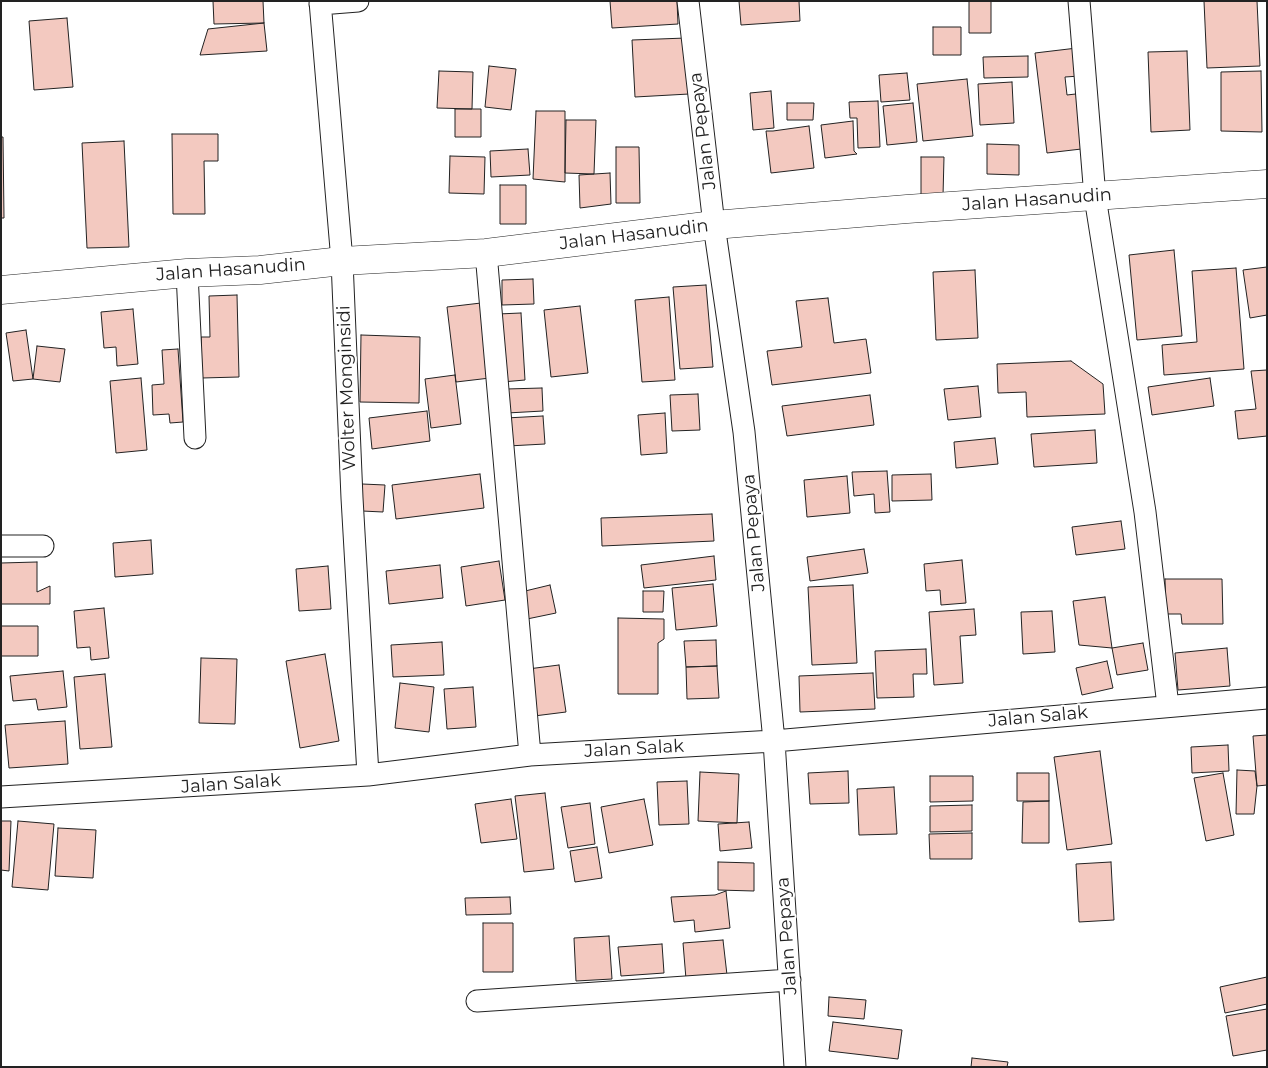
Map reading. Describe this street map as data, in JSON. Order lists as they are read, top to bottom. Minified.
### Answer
{"streets":{"main road":["Jalan Hasanudin"],"street":["Jalan Pepaya","Wolter Monginsidi","Jalan Salak"]},"crossings":[["Jalan Pepaya","Jalan Hasanudin"],["Jalan Pepaya","Jalan Salak"],["Jalan Hasanudin","Wolter Monginsidi"],["Wolter Monginsidi","Jalan Salak"]]}
